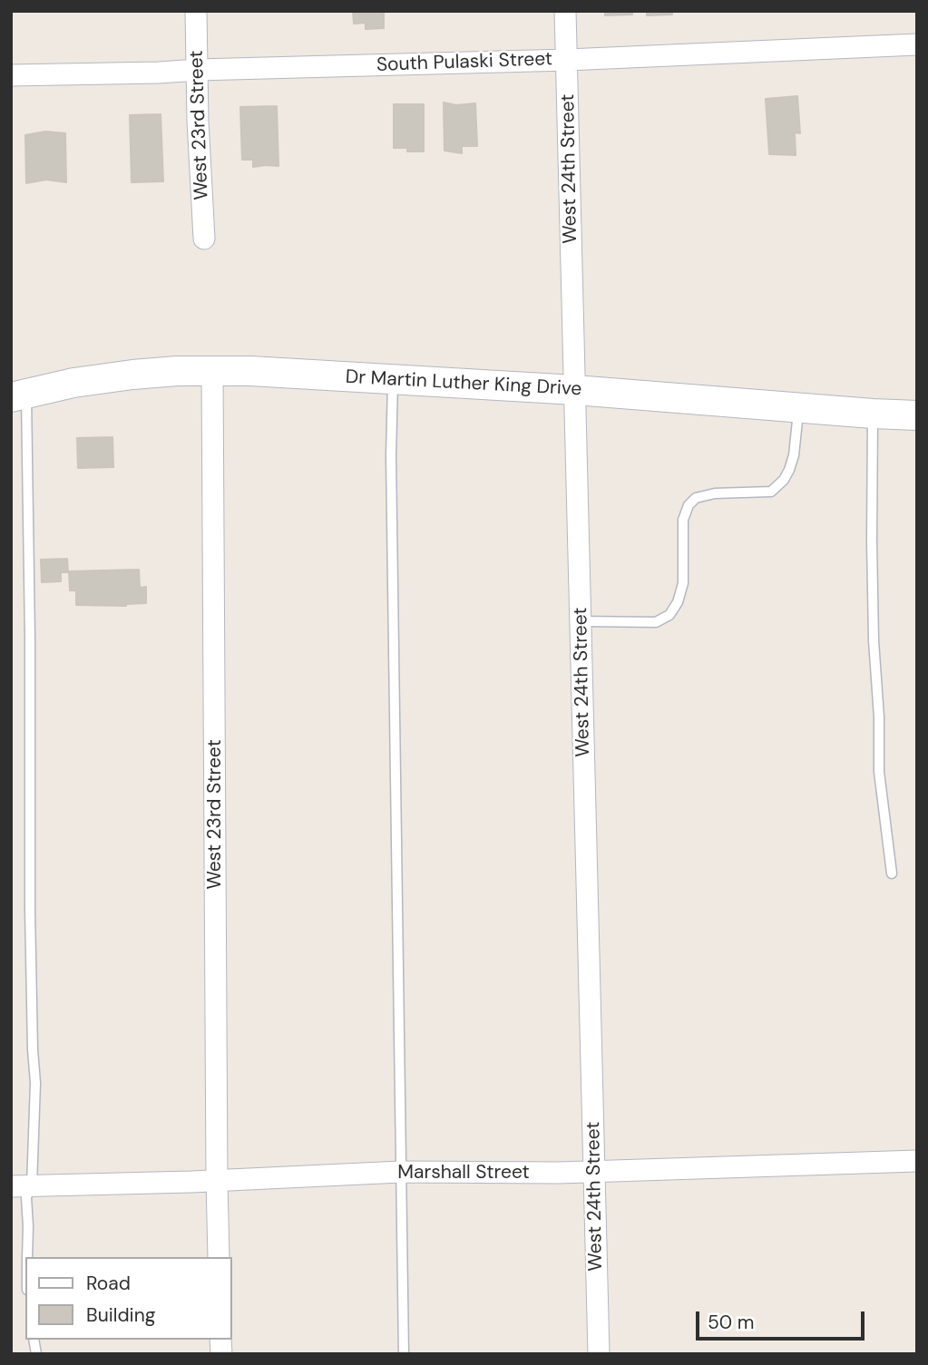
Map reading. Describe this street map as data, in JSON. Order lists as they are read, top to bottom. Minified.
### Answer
{"streets":{"main road":["Dr Martin Luther King Drive"],"street":["South Pulaski Street","West 23rd Street","West 24th Street","Marshall Street"]},"crossings":[["South Pulaski Street","West 23rd Street"],["South Pulaski Street","West 24th Street"],["West 23rd Street","Dr Martin Luther King Drive"],["West 23rd Street","Marshall Street"],["West 24th Street","Dr Martin Luther King Drive"],["West 24th Street","Marshall Street"]],"legend":["Road","Building"],"scale_bar":"50 m"}
